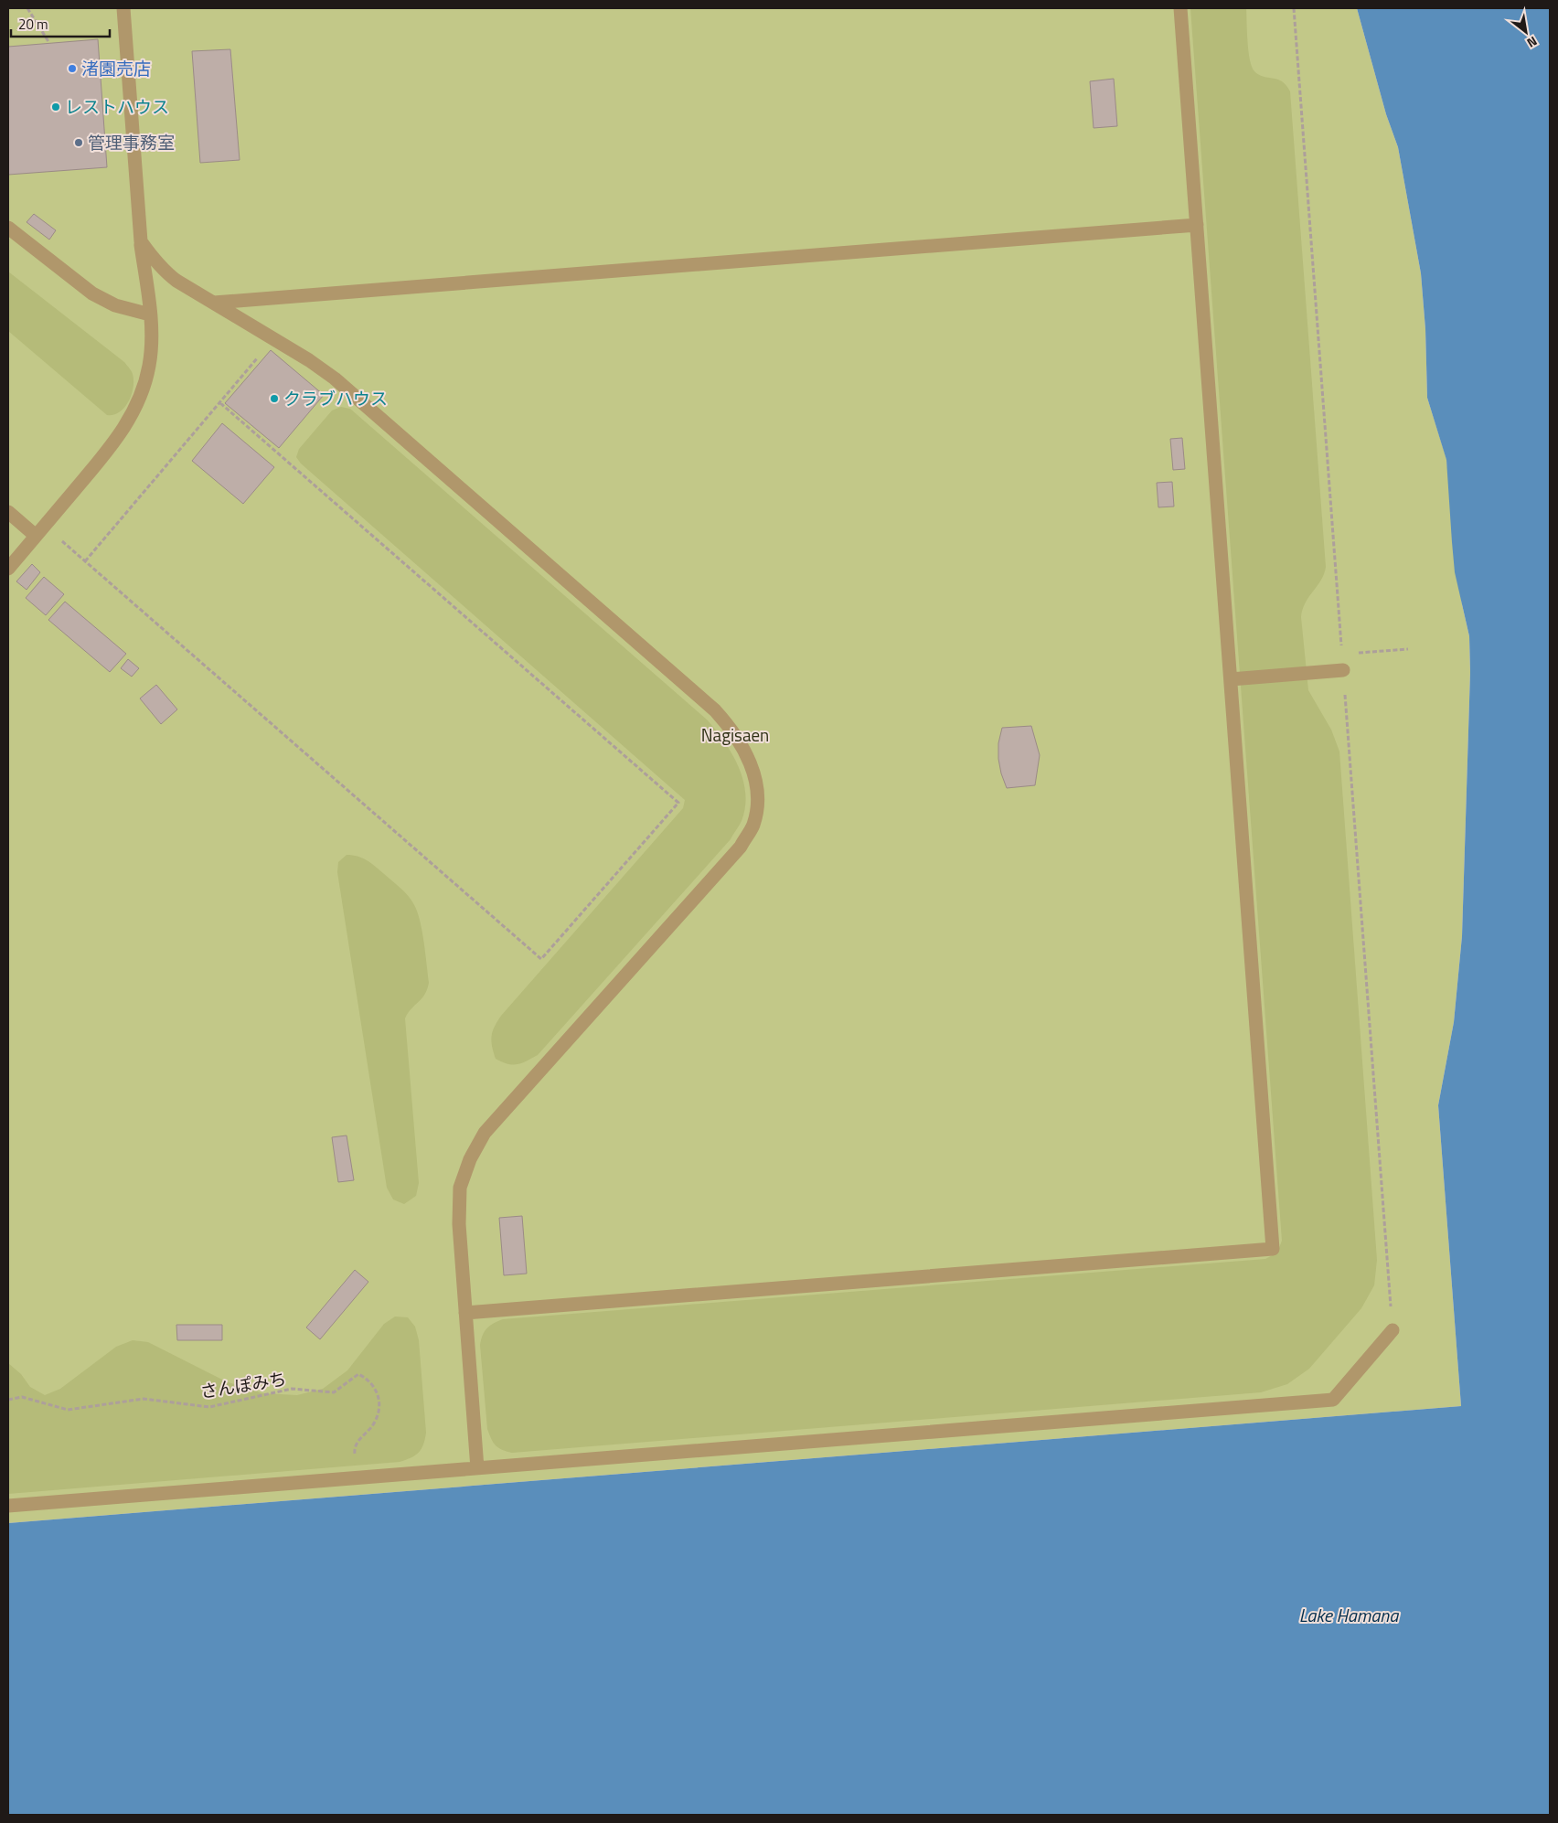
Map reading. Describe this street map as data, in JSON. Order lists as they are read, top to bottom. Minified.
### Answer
{"streets":{"path":["さんぽみち"]},"water":["Lake Hamana"],"parks":["Nagisaen"],"places":["渚園売店","レストハウス","管理事務室","クラブハウス"],"scale_bar":"20 m","north":"bottom right"}
